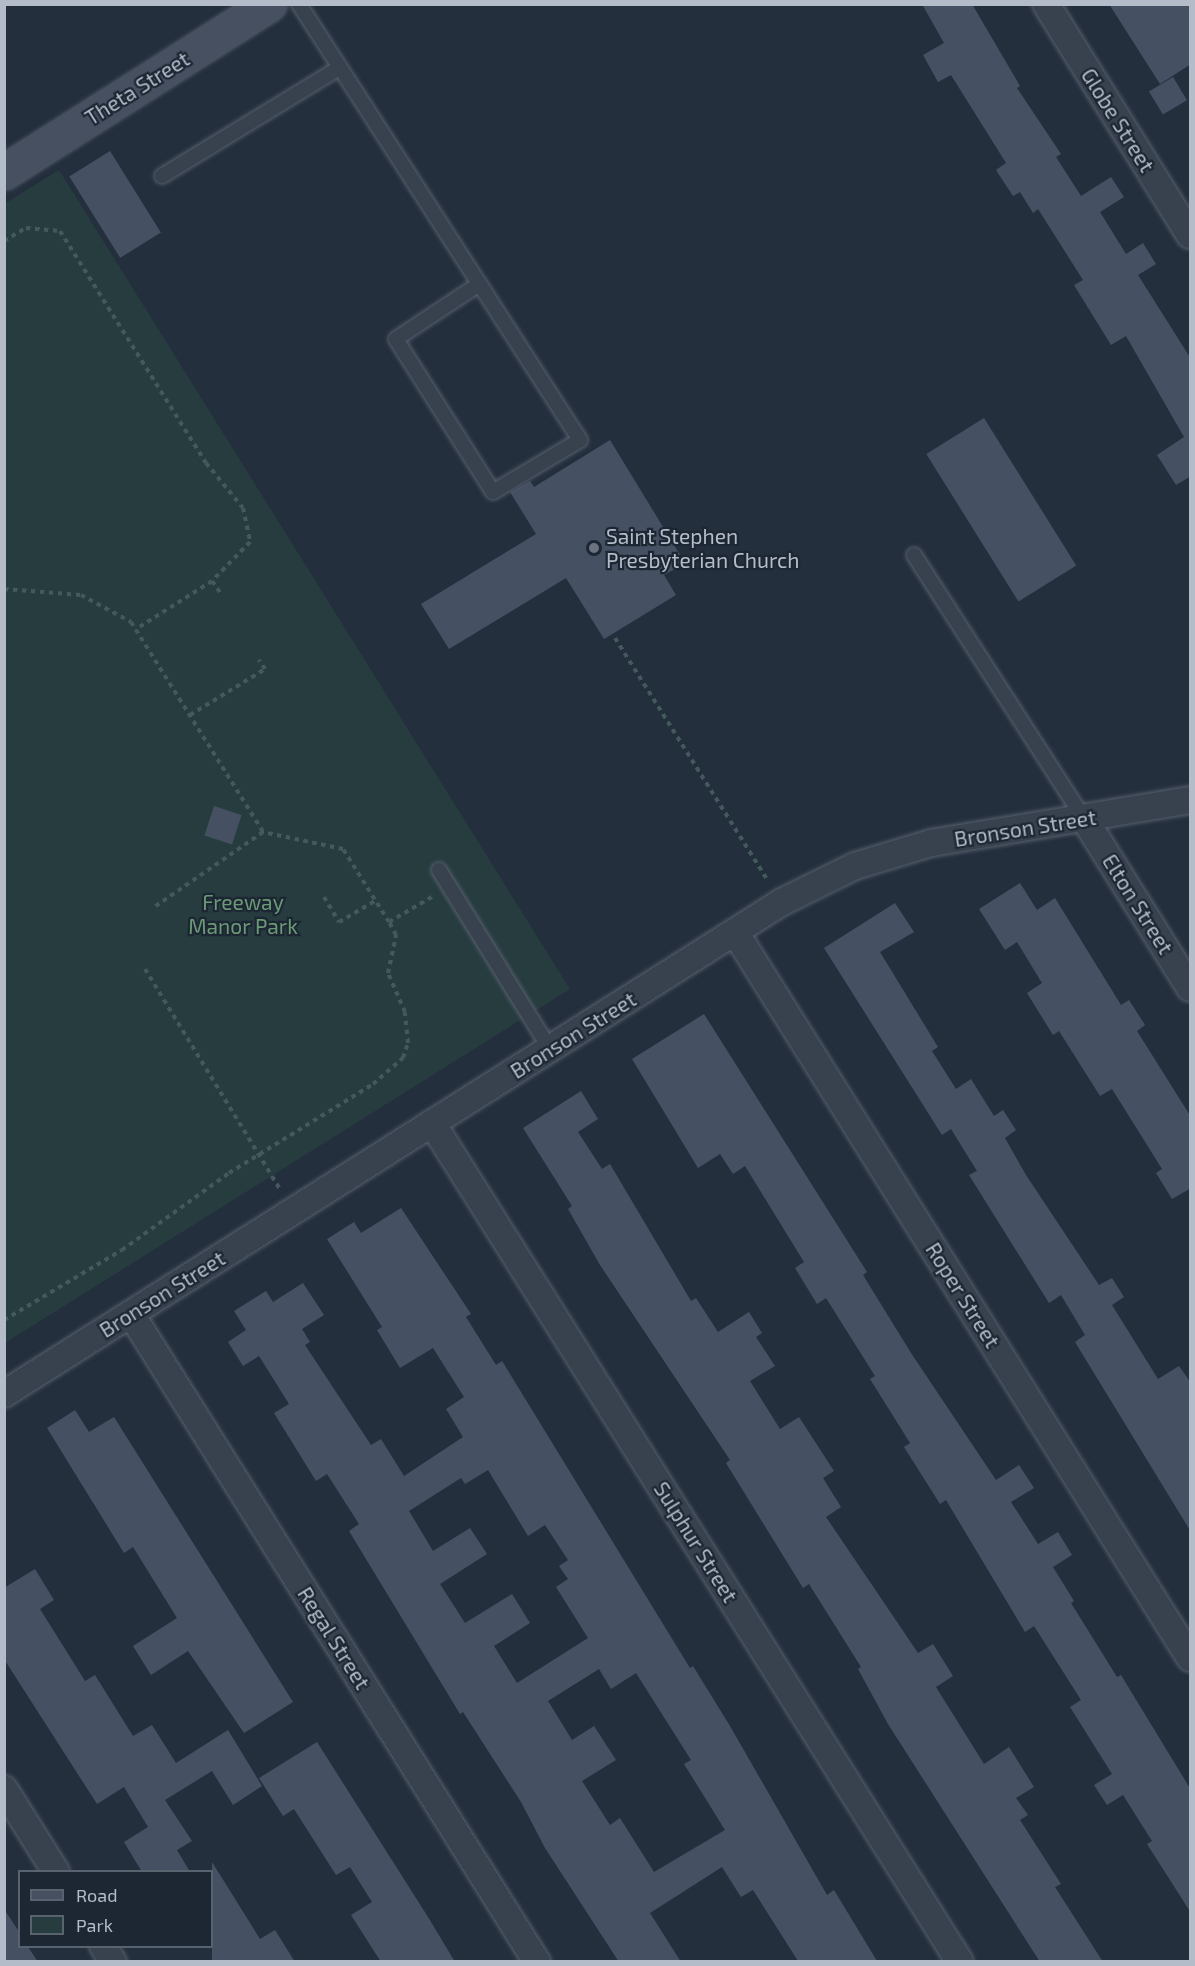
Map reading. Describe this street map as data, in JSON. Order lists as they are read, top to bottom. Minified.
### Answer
{"streets":{"street":["Theta Street","Globe Street","Bronson Street","Elton Street","Roper Street","Sulphur Street","Regal Street"]},"crossings":[["Bronson Street","Elton Street"],["Bronson Street","Roper Street"],["Bronson Street","Sulphur Street"],["Bronson Street","Regal Street"]],"parks":["Freeway Manor Park"],"places":["Saint Stephen Presbyterian Church"],"legend":["Road","Park"]}
